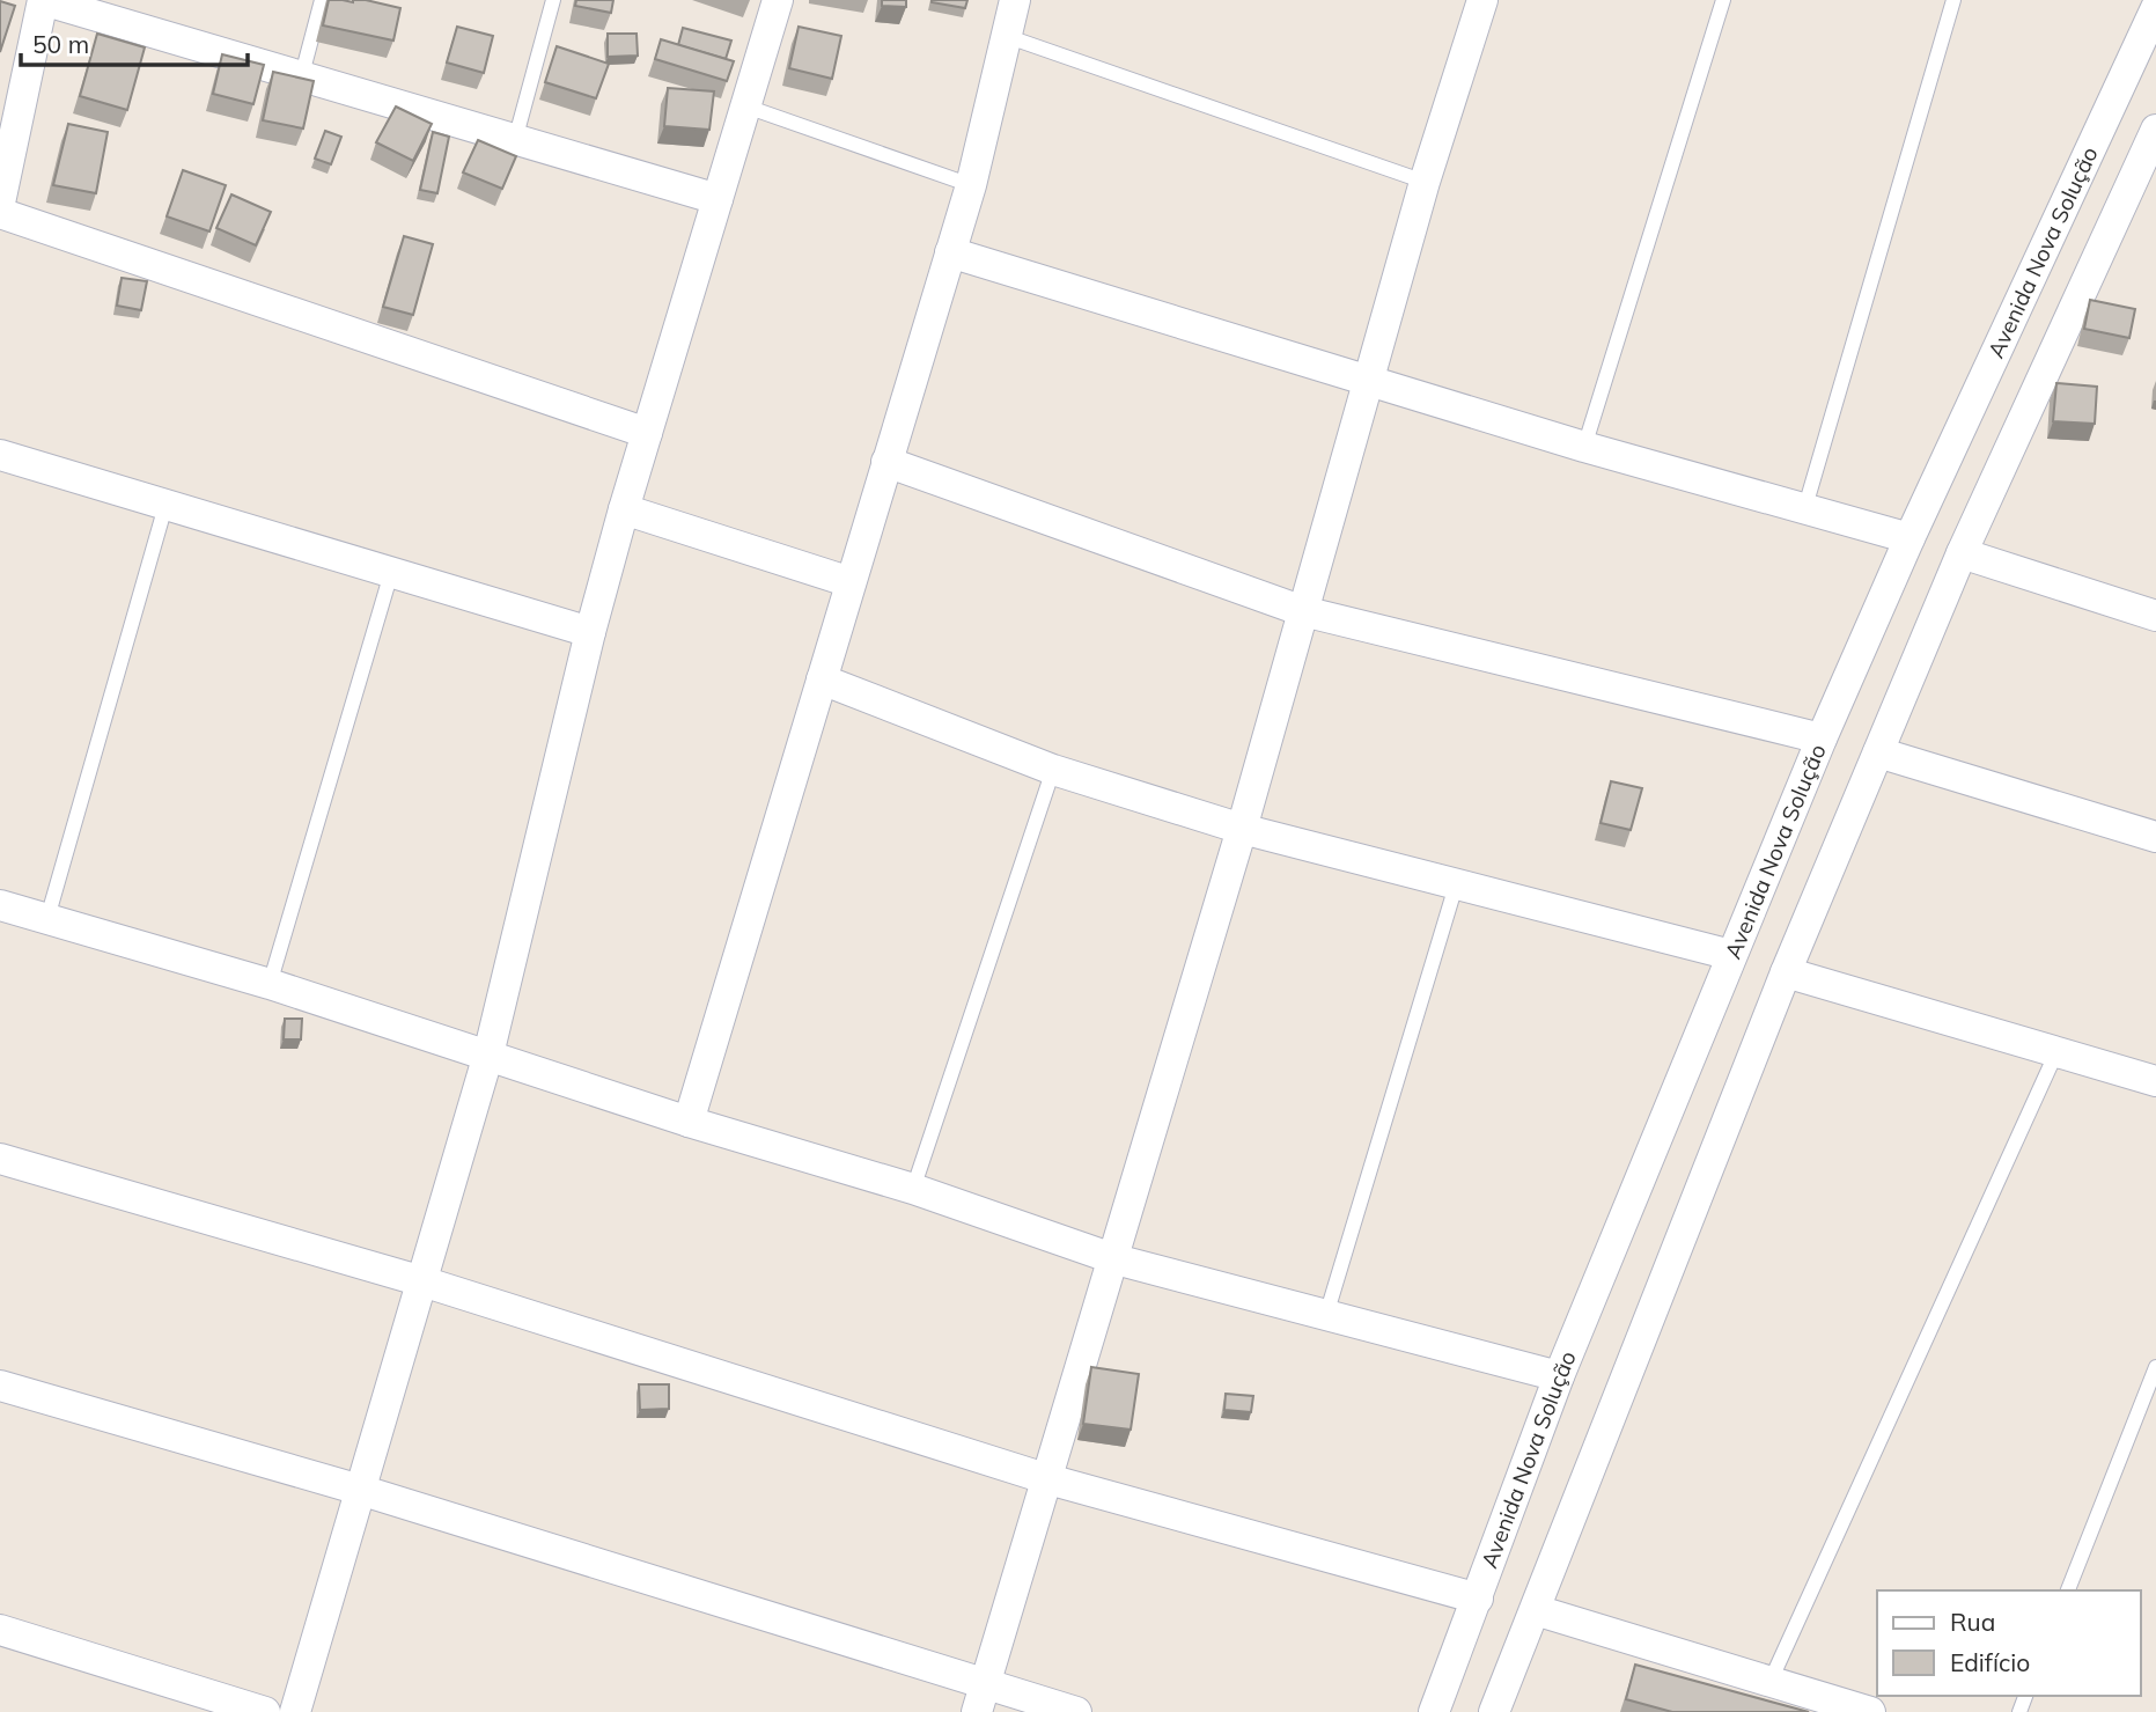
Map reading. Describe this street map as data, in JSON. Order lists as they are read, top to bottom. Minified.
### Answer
{"streets":{"street":["Avenida Nova Solução"]},"legend":["Rua","Edifício"],"scale_bar":"50 m"}
